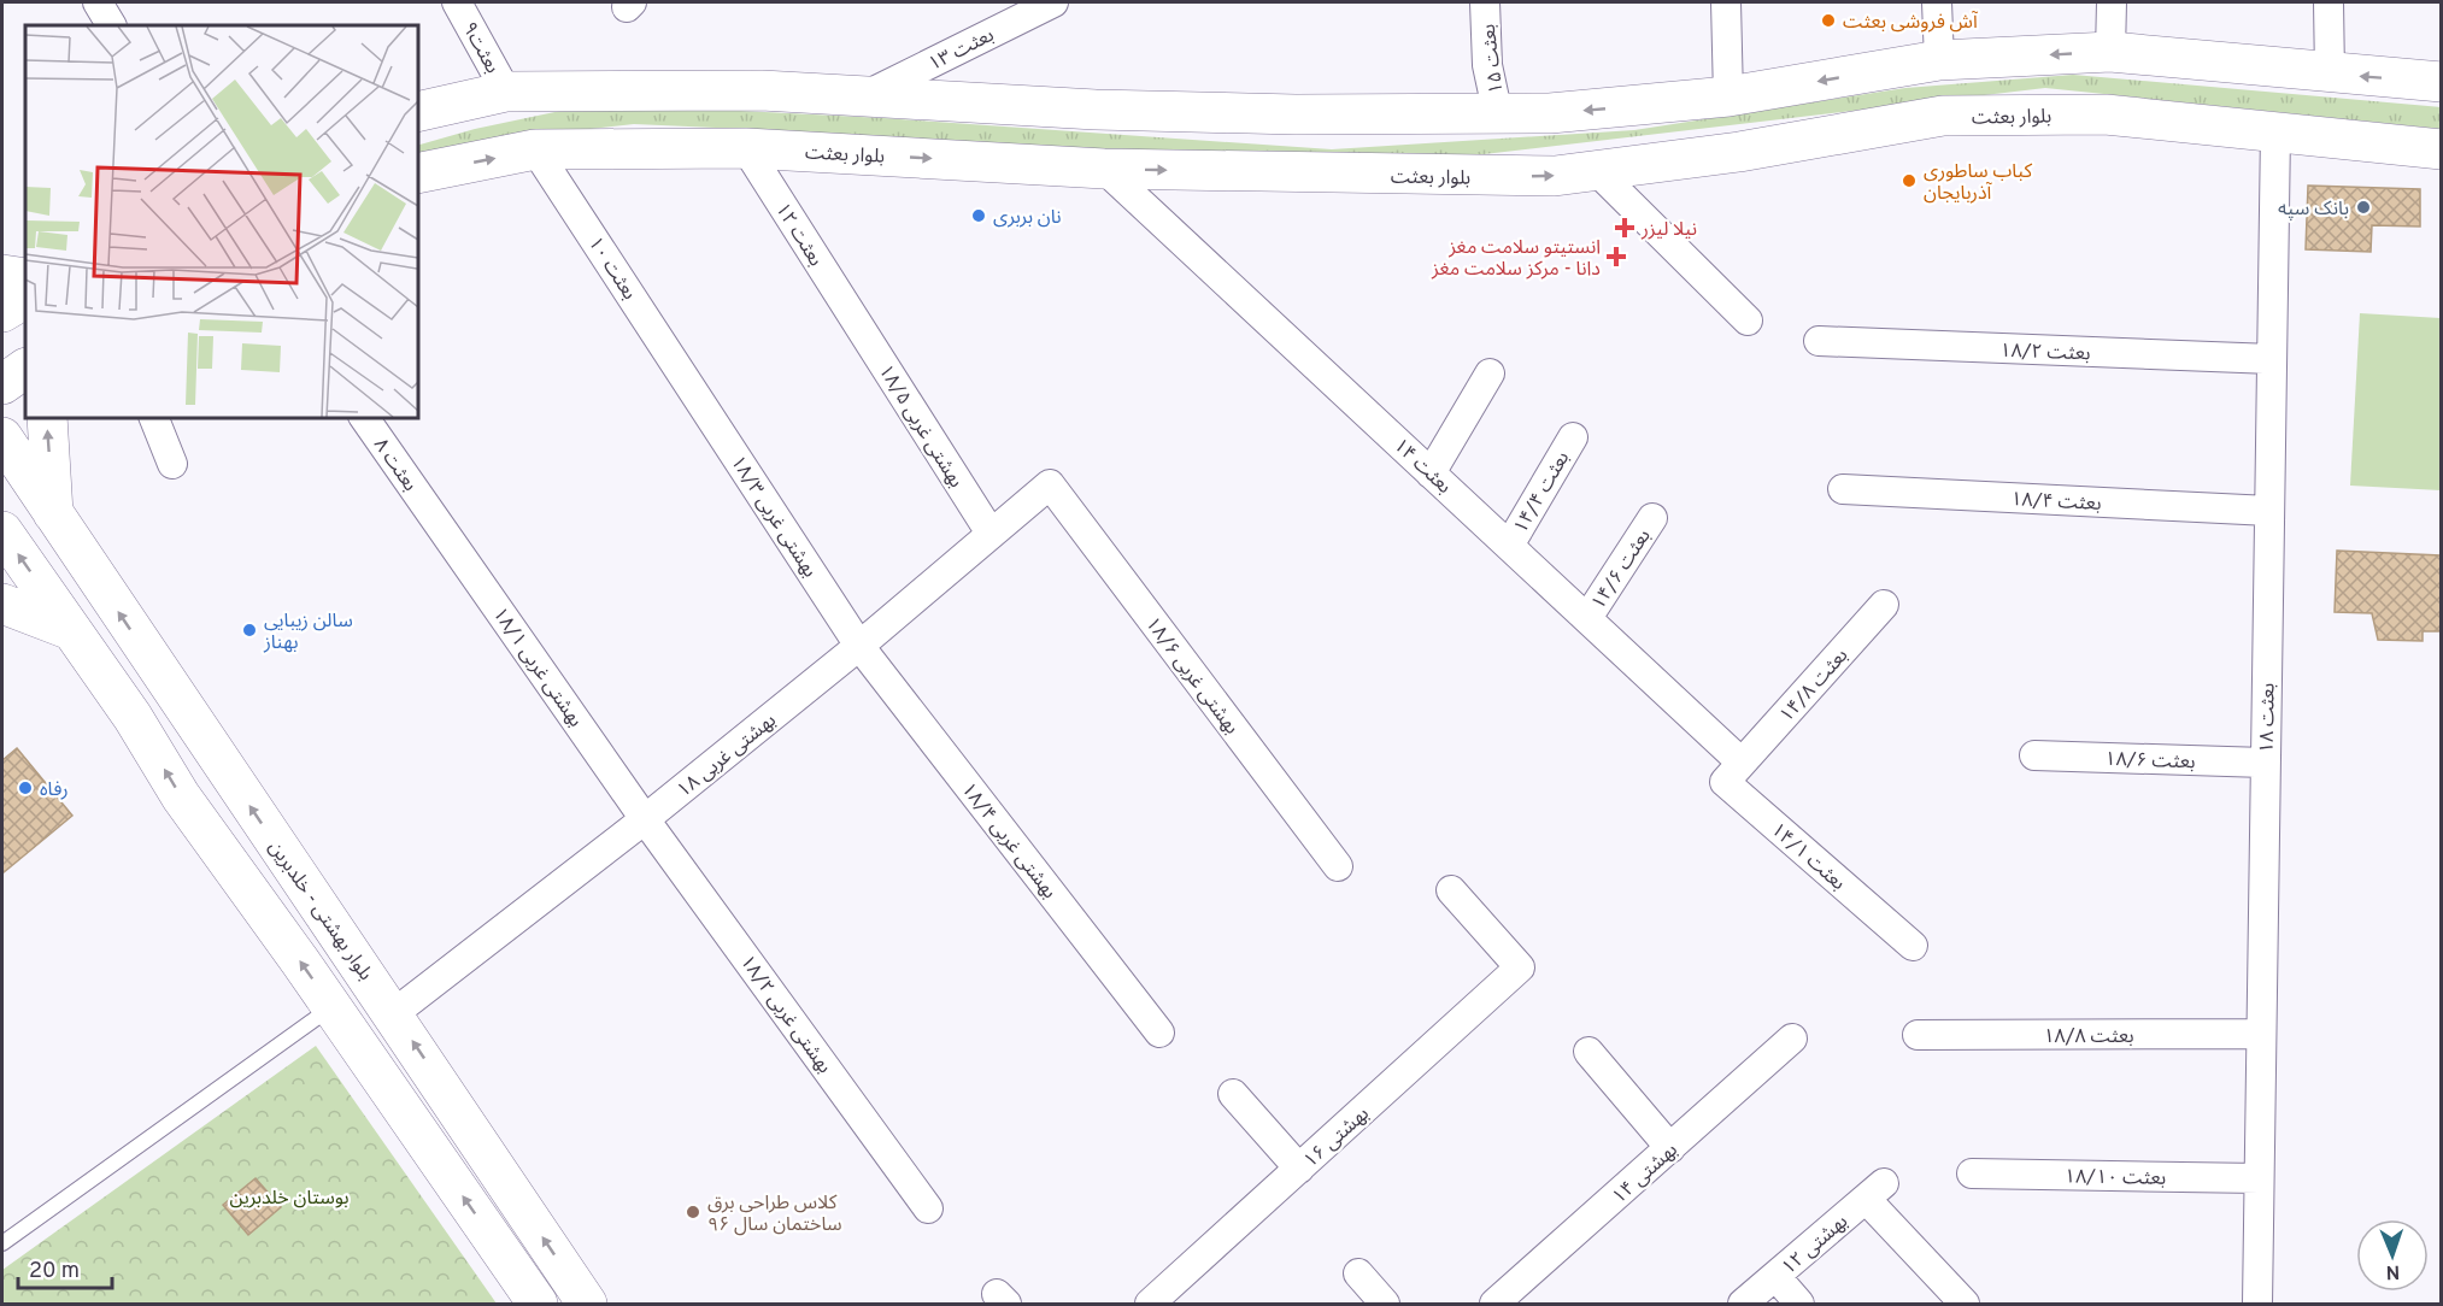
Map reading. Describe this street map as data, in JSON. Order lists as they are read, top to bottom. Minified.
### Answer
{"streets":{"main road":["بلوار بعثت","بلوار بهشتی - خلدبرین"],"street":["بعثت۹","۱۳ بعثت","بعثت ۱۵","۱۲ بعثت","۱۰ بعثت","۱۸/۲ بعثت","بهشتی غربی ۱۸/۵","۸ بعثت","بعثت ۱۴","۱۴/۴ بعثت","۱۸/۴ بعثت","بهشتی غربی ۱۸/۳","۱۴/۶ بعثت","بهشتی غربی ۱۸/۱","بهشتی غربی ۱۸/۶","۱۴/۸ بعثت","بعثت ۱۸","بهشتی غربی ۱۸","۱۸/۶ بعثت","بهشتی غربی ۱۸/۴","۱۴/۱ بعثت","بهشتی غربی ۱۸/۲","۱۸/۸ بعثت","۱۶ بهشتی","۱۴ بهشتی","۱۸/۱۰ بعثت","۱۲ بهشتی"]},"crossings":[["بلوار بعثت","۱۲ بعثت"],["بلوار بعثت","۱۰ بعثت"],["بلوار بعثت","بعثت ۱۴"],["بلوار بعثت","بعثت ۱۸"],["۱۲ بعثت","بهشتی غربی ۱۸/۵"],["۱۰ بعثت","بهشتی غربی ۱۸/۳"],["۱۸/۲ بعثت","بعثت ۱۸"],["بهشتی غربی ۱۸/۵","بهشتی غربی ۱۸"],["۸ بعثت","بهشتی غربی ۱۸/۱"],["بعثت ۱۴","۱۴/۴ بعثت"],["بعثت ۱۴","۱۴/۶ بعثت"],["بعثت ۱۴","۱۴/۸ بعثت"],["بعثت ۱۴","۱۴/۱ بعثت"],["۱۸/۴ بعثت","بعثت ۱۸"],["بهشتی غربی ۱۸/۳","بهشتی غربی ۱۸"],["بهشتی غربی ۱۸/۳","بهشتی غربی ۱۸/۴"],["بهشتی غربی ۱۸/۱","بهشتی غربی ۱۸"],["بهشتی غربی ۱۸/۱","بهشتی غربی ۱۸/۲"],["بهشتی غربی ۱۸/۶","بهشتی غربی ۱۸"],["۱۴/۸ بعثت","۱۴/۱ بعثت"],["بعثت ۱۸","۱۸/۶ بعثت"],["بعثت ۱۸","۱۸/۸ بعثت"],["بعثت ۱۸","۱۸/۱۰ بعثت"],["بهشتی غربی ۱۸","بهشتی غربی ۱۸/۴"],["بهشتی غربی ۱۸","بلوار بهشتی - خلدبرین"],["بهشتی غربی ۱۸","بهشتی غربی ۱۸/۲"]],"parks":["بوستان خلدبرین"],"places":{"other":["آش فروشی بعثت","کباب ساطوری آذربایجان","بانک سپه","نان بربری","سالن زیبایی بهناز","رفاه","کلاس طراحی برق ساختمان سال ۹۶"],"health":["نیلا لیزر","انستیتو سلامت مغز دانا - مرکز سلامت مغز"]},"scale_bar":"20 m","north":"bottom"}
